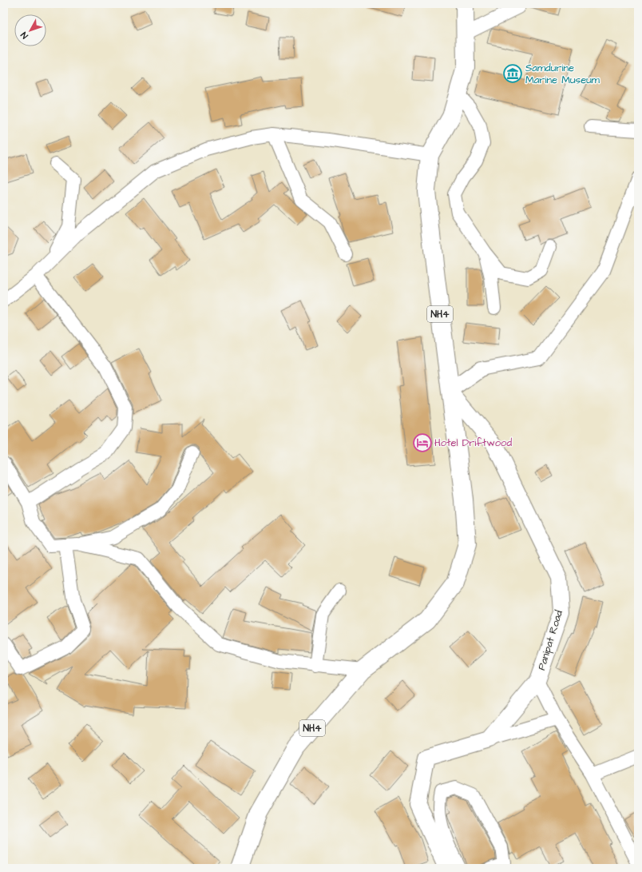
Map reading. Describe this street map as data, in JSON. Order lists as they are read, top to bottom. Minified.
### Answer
{"streets":{"highway":["NH4"],"street":["Panipat Road"]},"crossings":[["NH4","Panipat Road"]],"places":{"museum":["Samdurine Marine Museum"],"hotel":["Hotel Driftwood"]},"north":"bottom left"}
